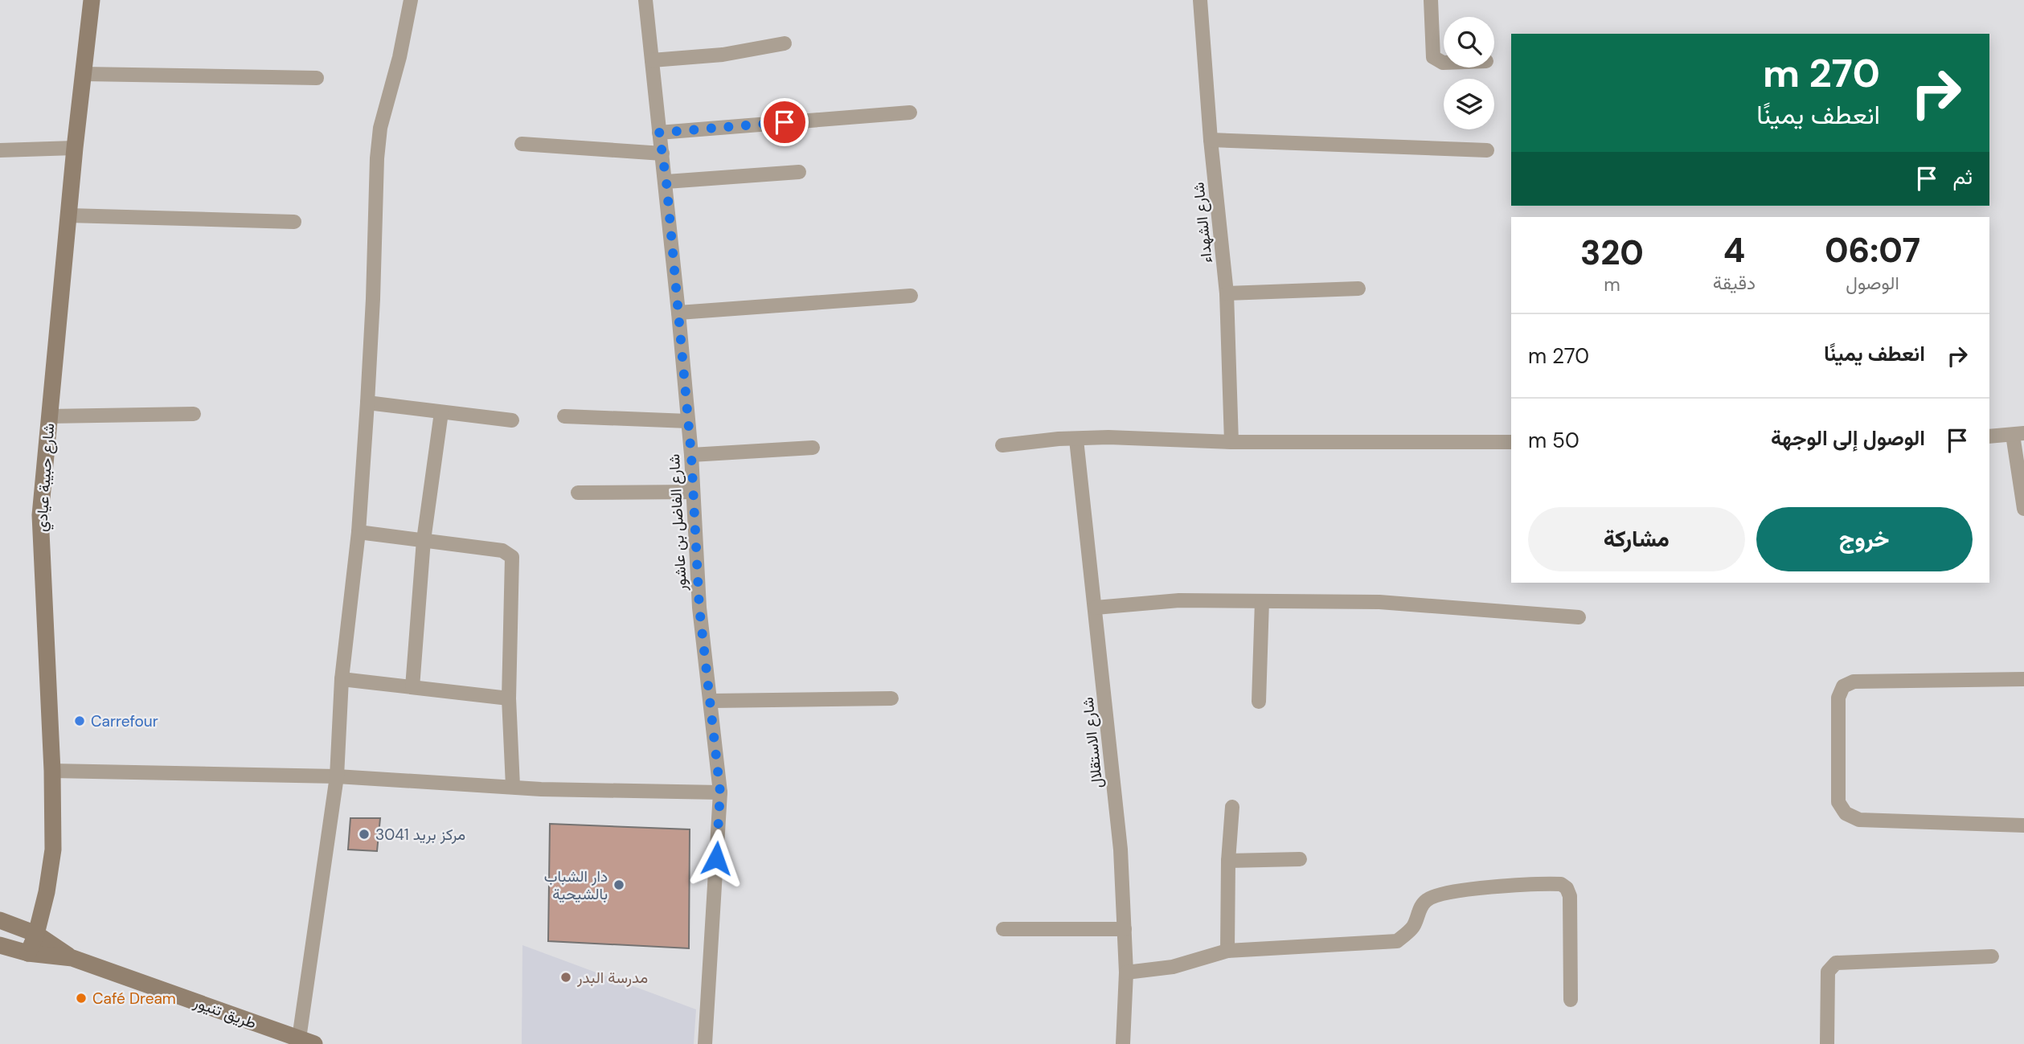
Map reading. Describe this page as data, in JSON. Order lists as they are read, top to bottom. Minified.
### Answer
{"streets":{"street":["شارع الشهداء","شارع حبيبة عيادي","شارع الفاضل بن عاشور","شارع الاستقلال","طريق تنيور"]},"crossings":[["شارع حبيبة عيادي","طريق تنيور"]],"places":["Carrefour","مركز بريد 3041","دار الشباب بالشيحية","مدرسة البدر","Café Dream"],"page":{"turn":["270 m","انعطف يمينًا"],"then":"ثم","eta":["06:07","الوصول","4","دقيقة","320","m"],"list":[{"name":"انعطف يمينًا","value":"270 m"},{"name":"الوصول إلى الوجهة","value":"50 m"}],"buttons":["خروج","مشاركة"]}}
